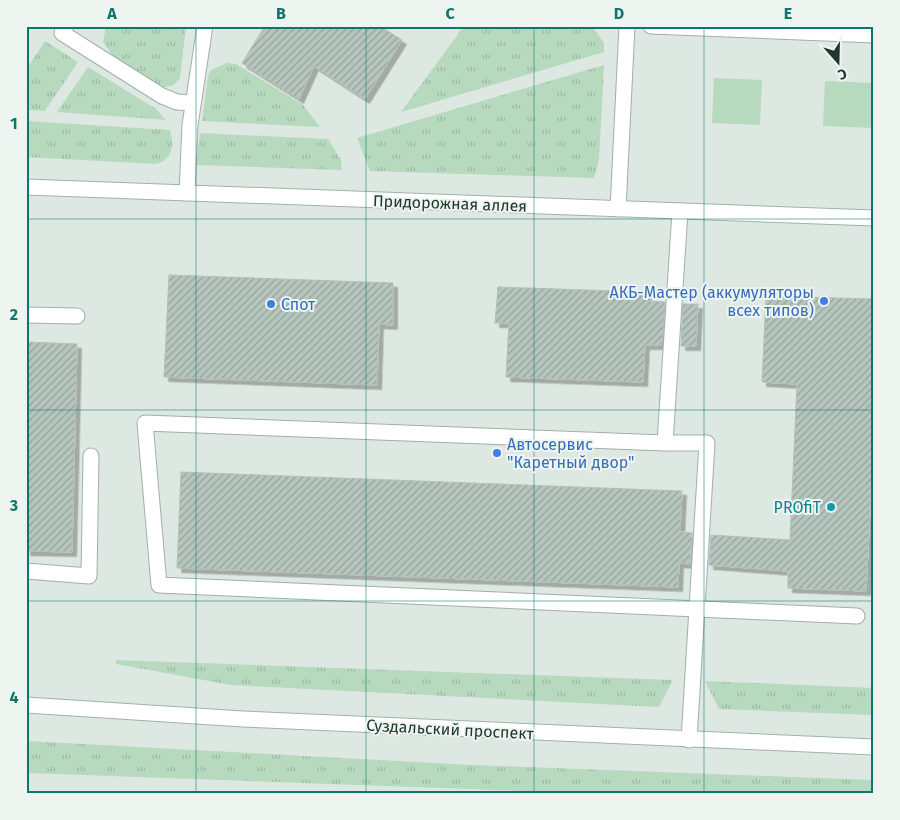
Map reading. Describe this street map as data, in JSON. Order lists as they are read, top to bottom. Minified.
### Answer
{"streets":{"street":["Придорожная аллея","Суздальский проспект"]},"places":["АКБ-Мастер (аккумуляторы всех типов)","Спот","Автосервис \"Каретный двор\"","PROfiT"],"north":"bottom","grid":{"columns":["A","B","C","D","E"],"rows":["1","2","3","4"]}}
